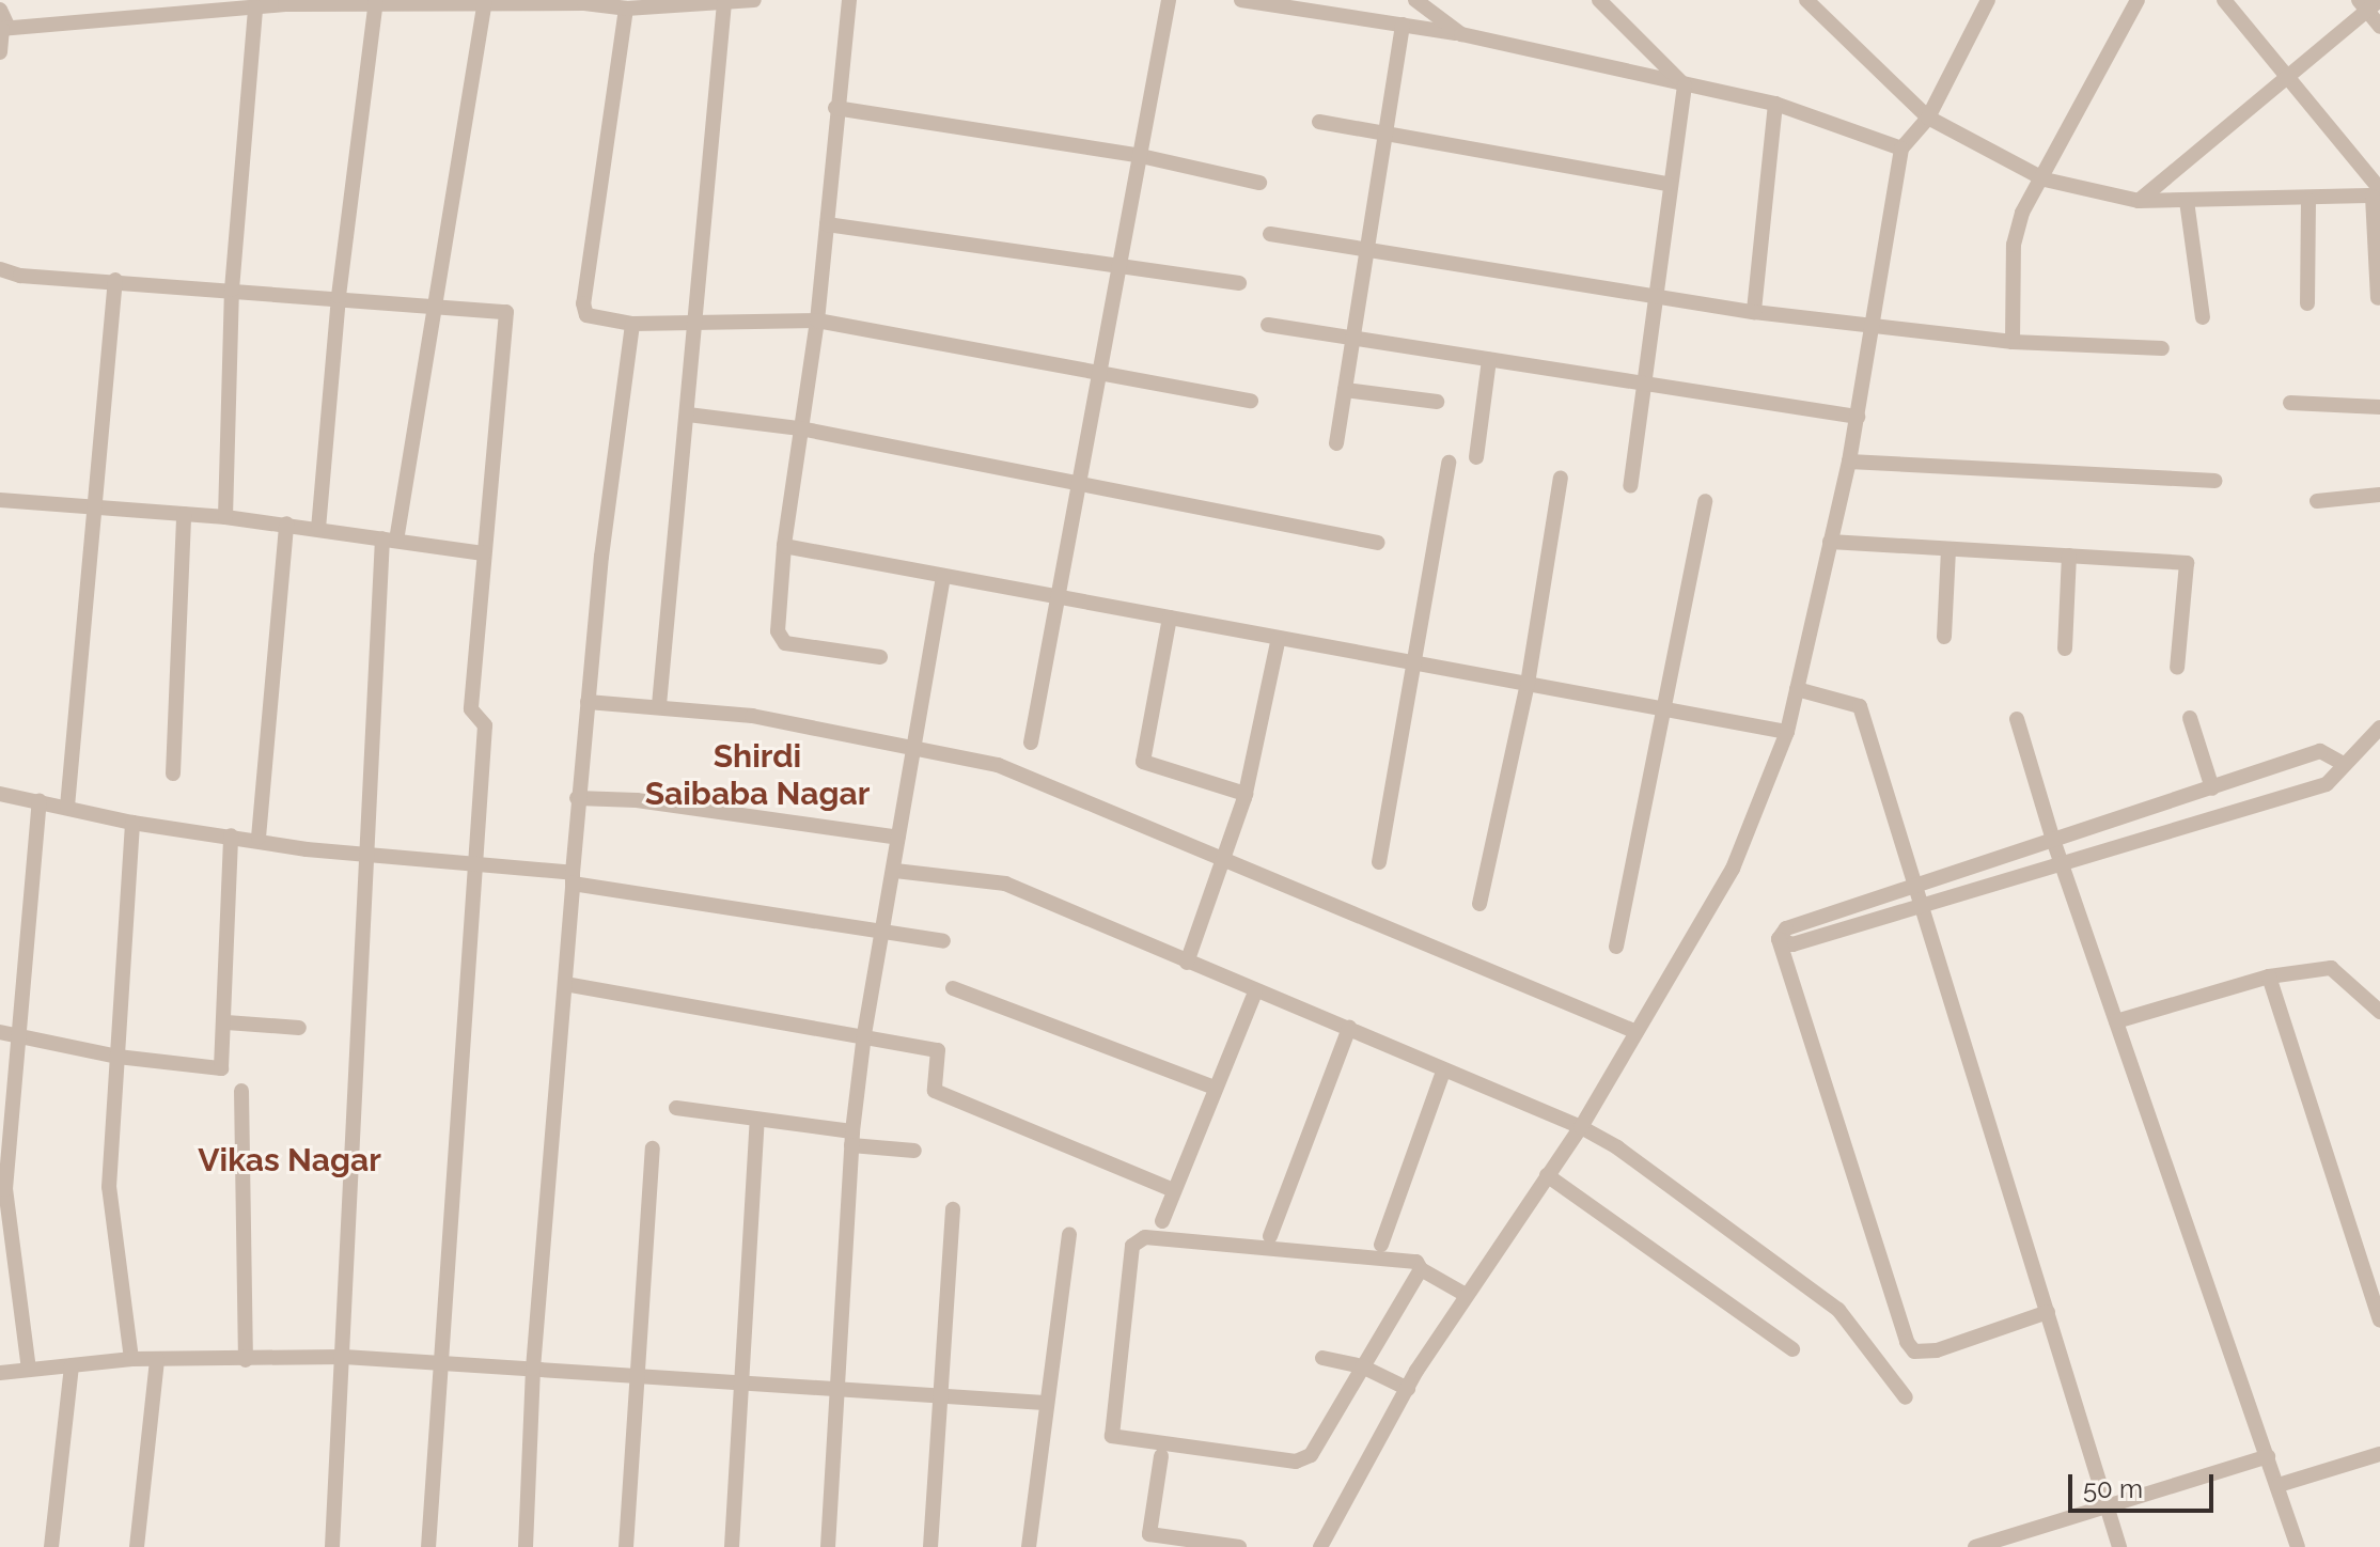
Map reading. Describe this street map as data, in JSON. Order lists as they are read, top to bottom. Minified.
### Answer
{"districts":["Shirdi Saibaba Nagar","Vikas Nagar"],"scale_bar":"50 m"}
